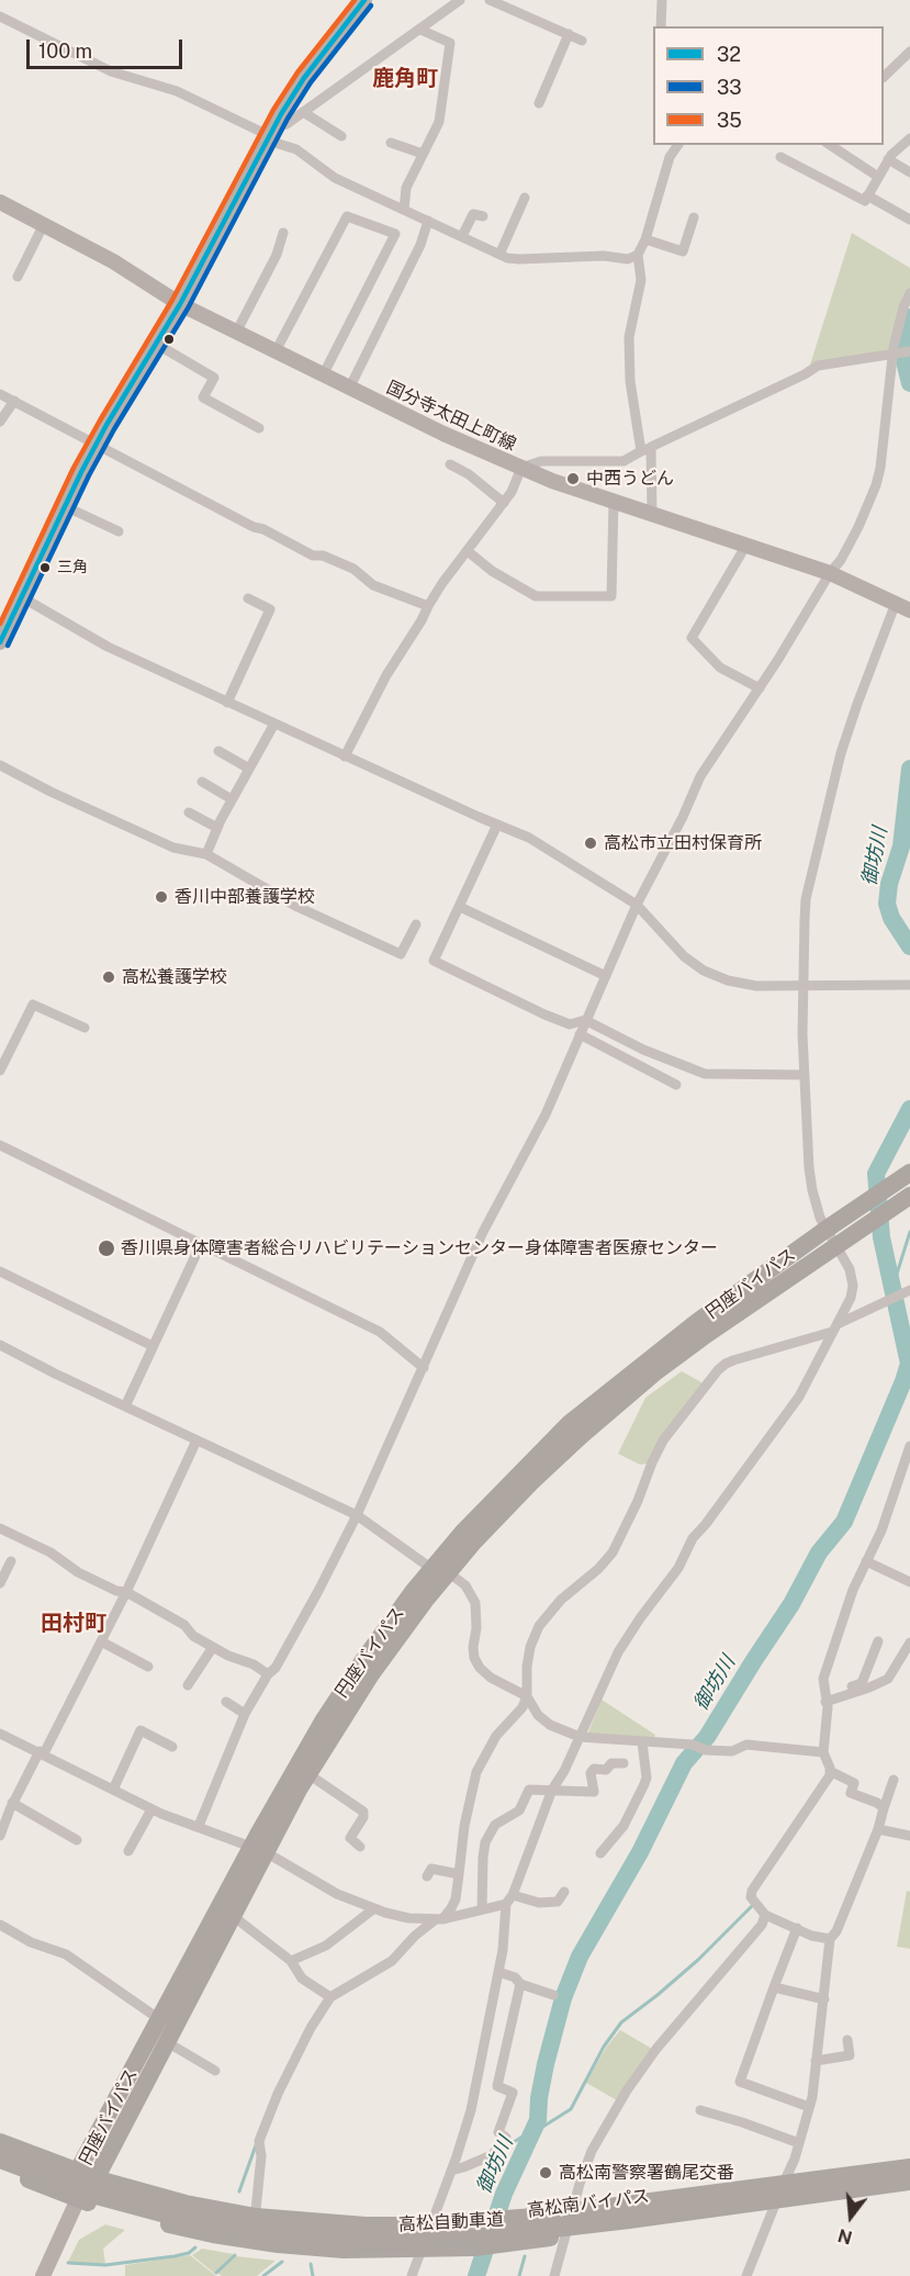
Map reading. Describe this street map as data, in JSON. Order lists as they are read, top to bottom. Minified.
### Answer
{"streets":{"highway":["円座バイパス","高松南バイパス","高松自動車道"],"main road":["国分寺太田上町線"]},"crossings":[["円座バイパス","高松南バイパス"]],"districts":["鹿角町","田村町"],"water":["御坊川"],"places":["中西うどん","三角","高松市立田村保育所","香川中部養護学校","高松養護学校","香川県身体障害者総合リハビリテーションセンター身体障害者医療センター","高松南警察署鶴尾交番"],"lines":["transit line 32","transit line 35","transit line 33"],"legend":["32","33","35"],"scale_bar":"100 m","north":"bottom"}
